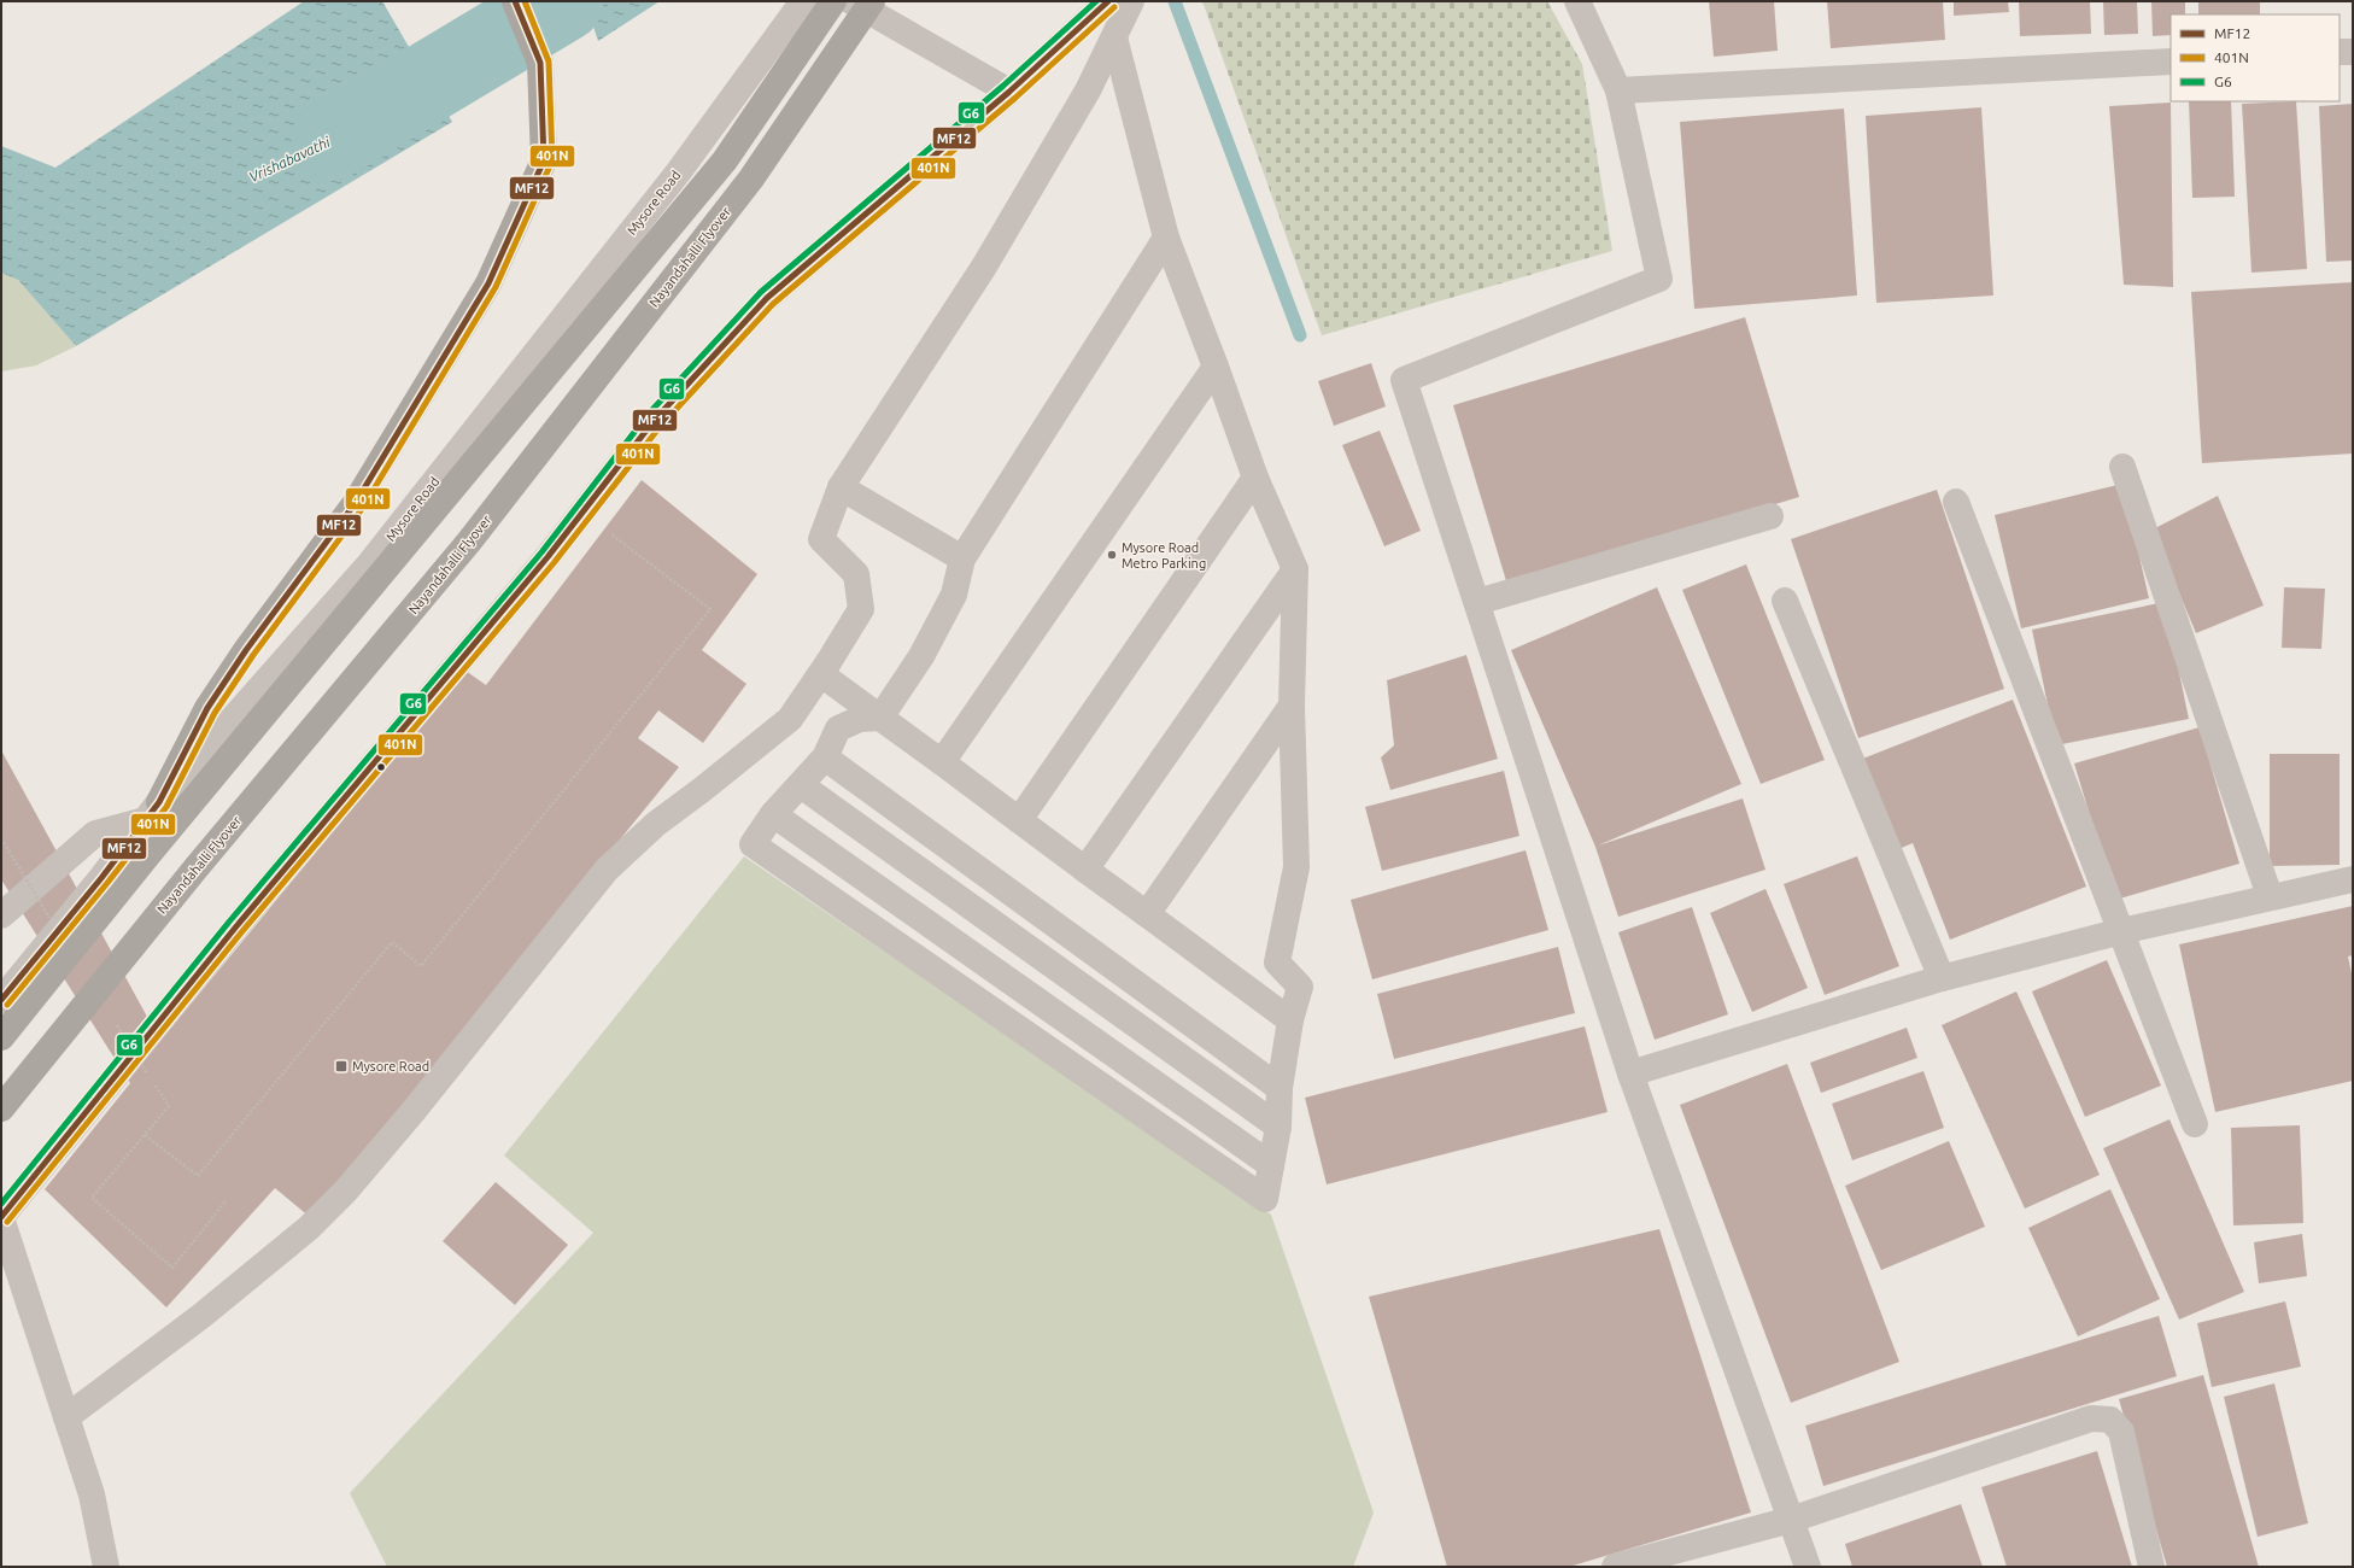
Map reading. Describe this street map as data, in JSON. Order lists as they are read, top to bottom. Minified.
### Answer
{"streets":{"highway":["Nayandahalli Flyover"],"street":["Mysore Road"]},"water":["Vrishabavathi"],"places":{"other":["Mysore Road Metro Parking"],"transit":["Mysore Road"]},"lines":["transit line MF12","transit line 401N","transit line G6"],"legend":["MF12","401N","G6"]}
